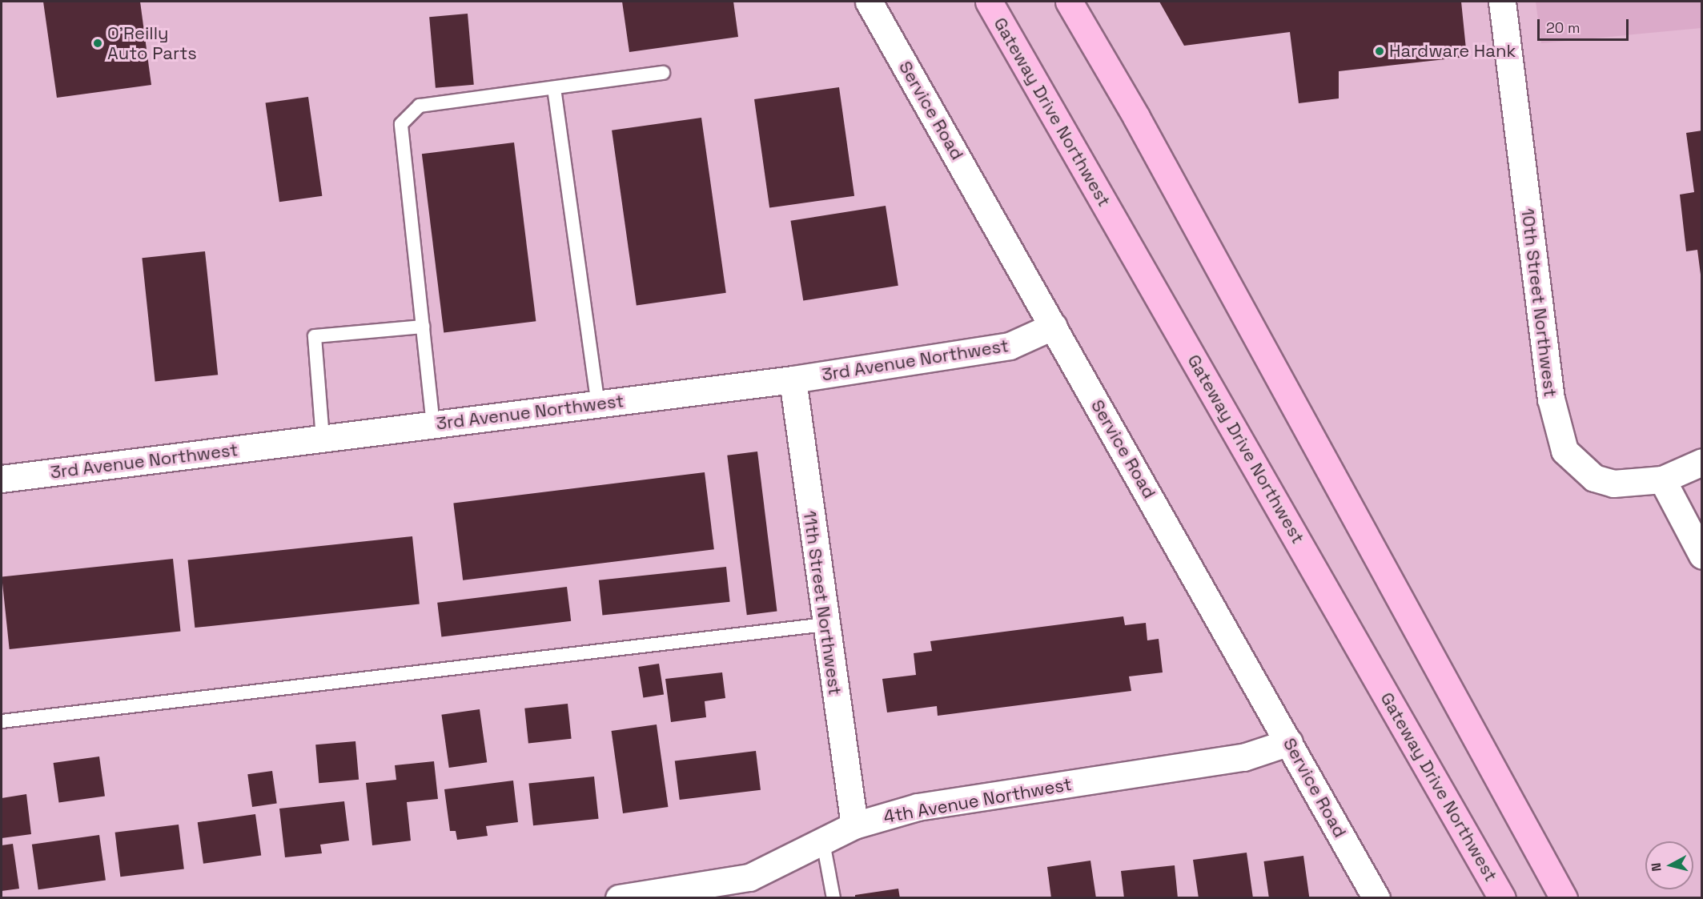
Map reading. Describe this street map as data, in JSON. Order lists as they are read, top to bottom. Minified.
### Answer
{"streets":{"highway":["Gateway Drive Northwest"],"street":["Service Road","10th Street Northwest","3rd Avenue Northwest","11th Street Northwest","4th Avenue Northwest"]},"crossings":[["Service Road","3rd Avenue Northwest"],["Service Road","4th Avenue Northwest"],["3rd Avenue Northwest","11th Street Northwest"],["11th Street Northwest","4th Avenue Northwest"]],"places":["O'Reilly Auto Parts","Hardware Hank"],"scale_bar":"20 m","north":"left"}
